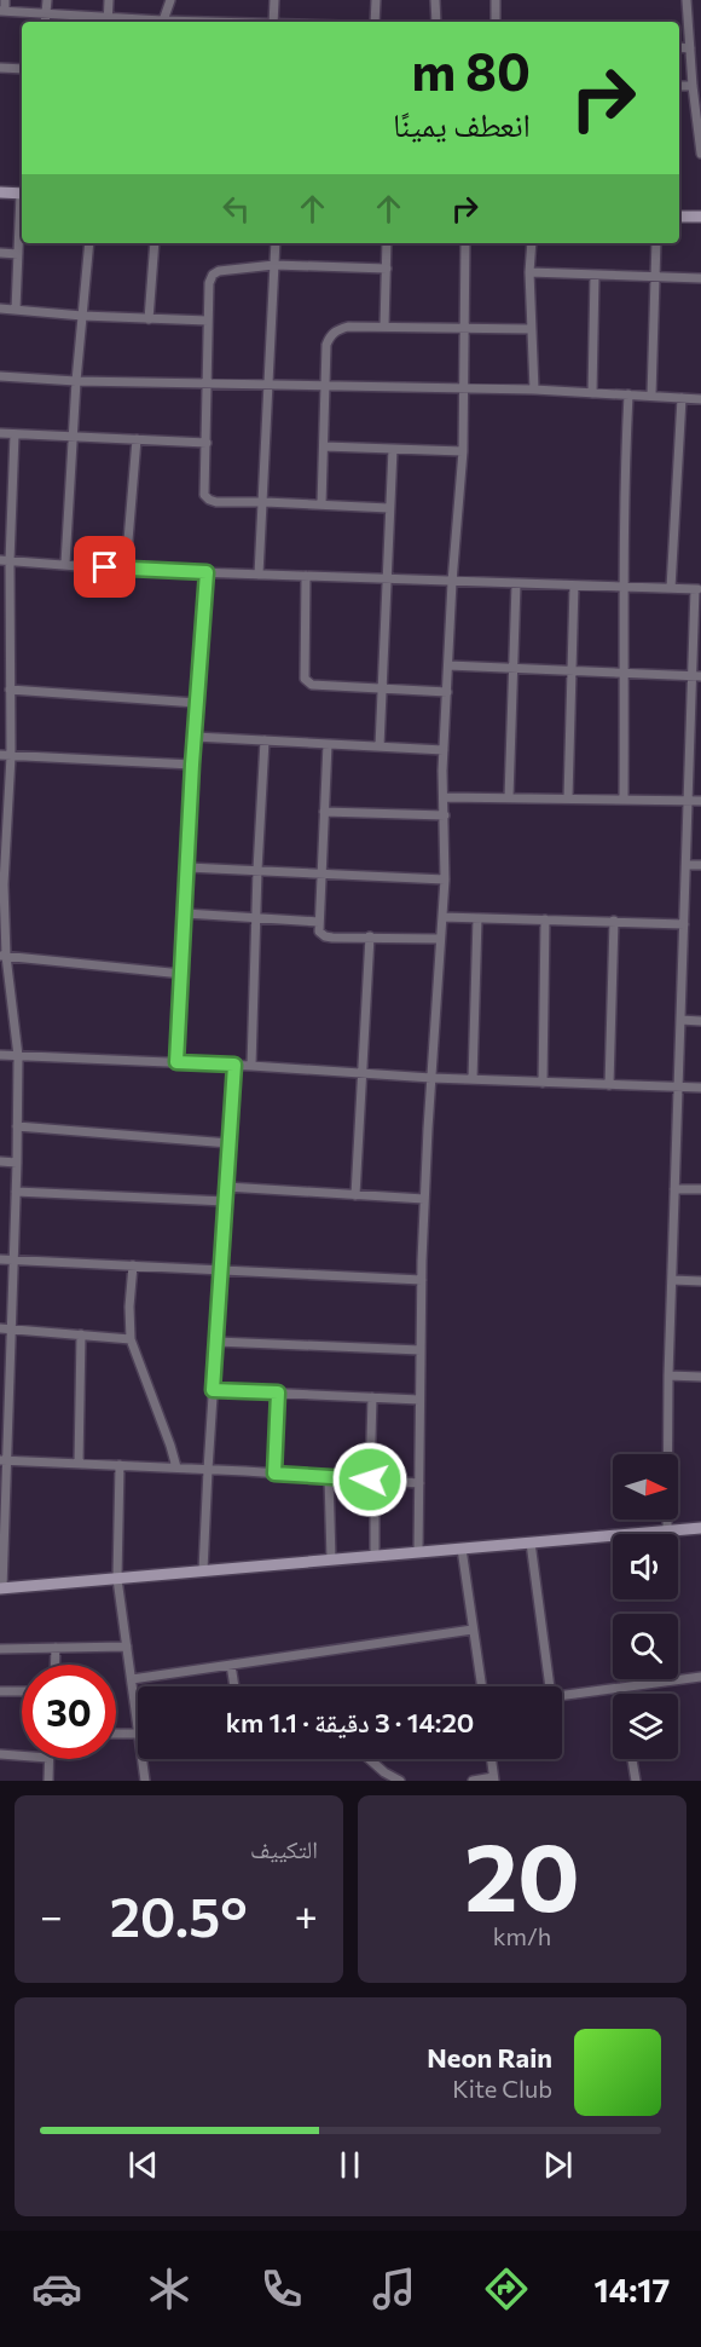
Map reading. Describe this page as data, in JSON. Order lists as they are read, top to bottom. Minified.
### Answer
{"north":"right","page":{"turn":["80 m","انعطف يمينًا"],"limit":"30","trip":"14:20 · 3 دقيقة · 1.1 km","tile":[["20","km/h"],"التكييف"],"heat":["−","20.5°","+"],"song":["Neon Rain","Kite Club"],"tabs":"14:17"}}
